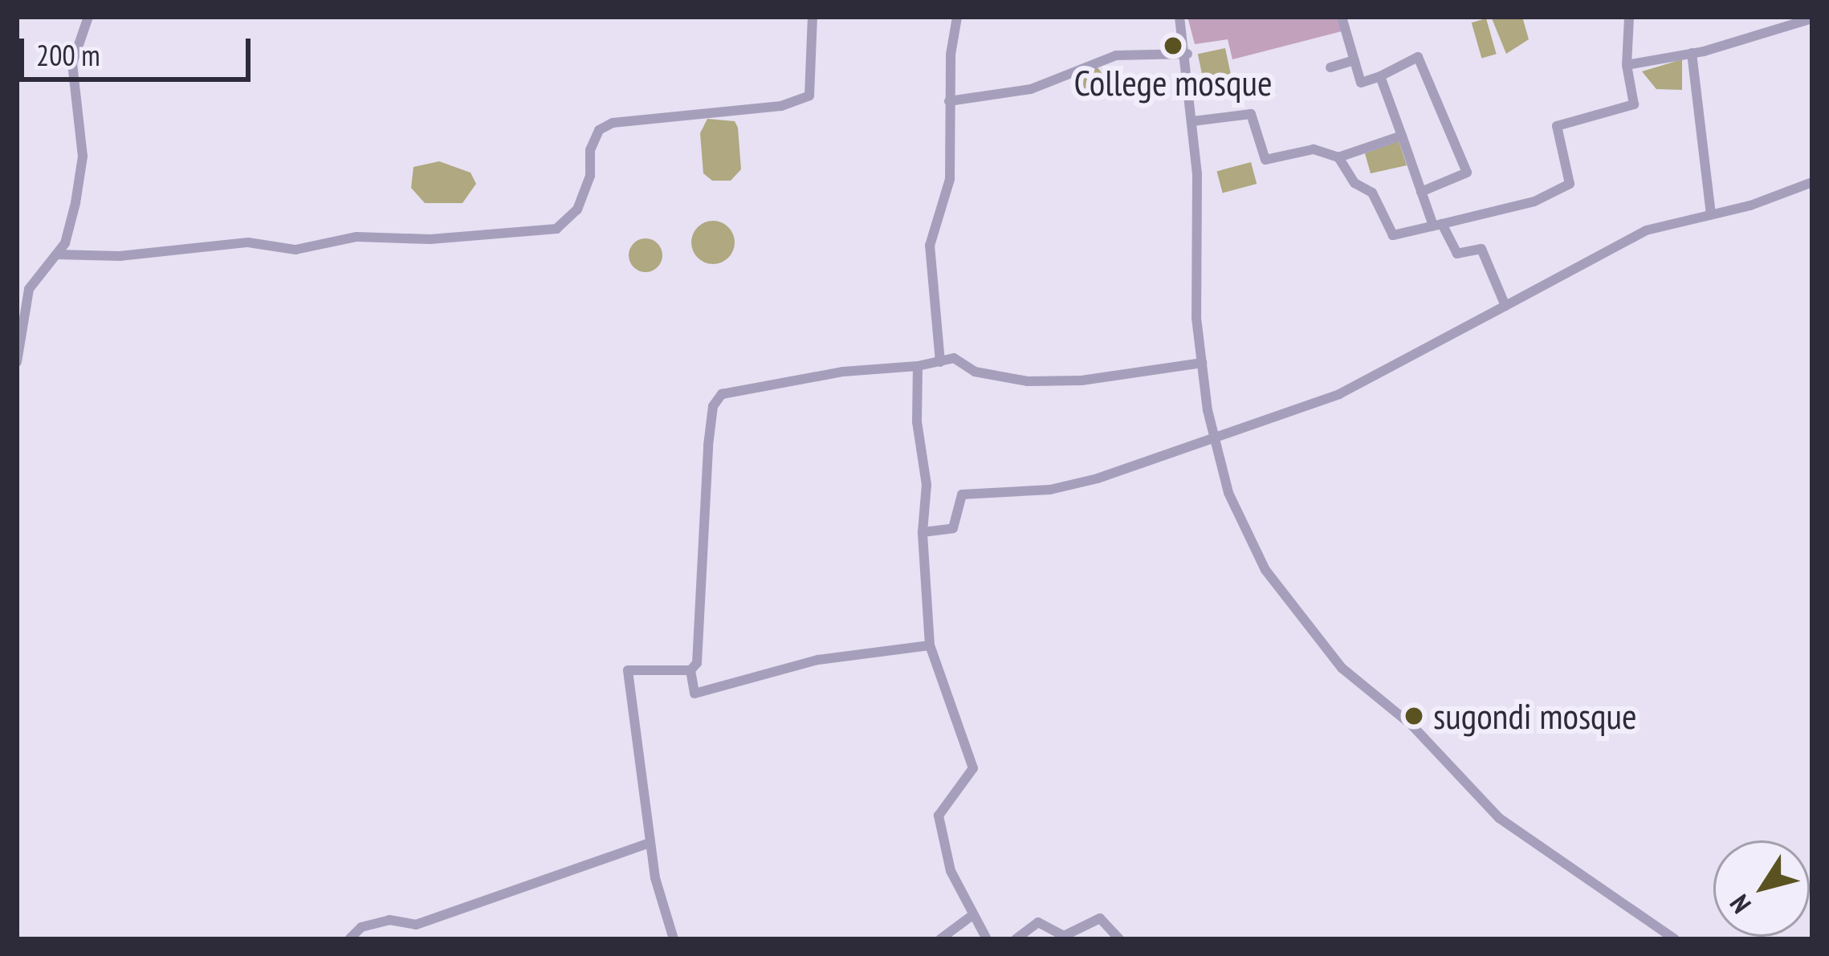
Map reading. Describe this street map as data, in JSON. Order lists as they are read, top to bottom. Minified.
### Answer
{"places":["College mosque","sugondi mosque"],"scale_bar":"200 m","north":"bottom left"}
